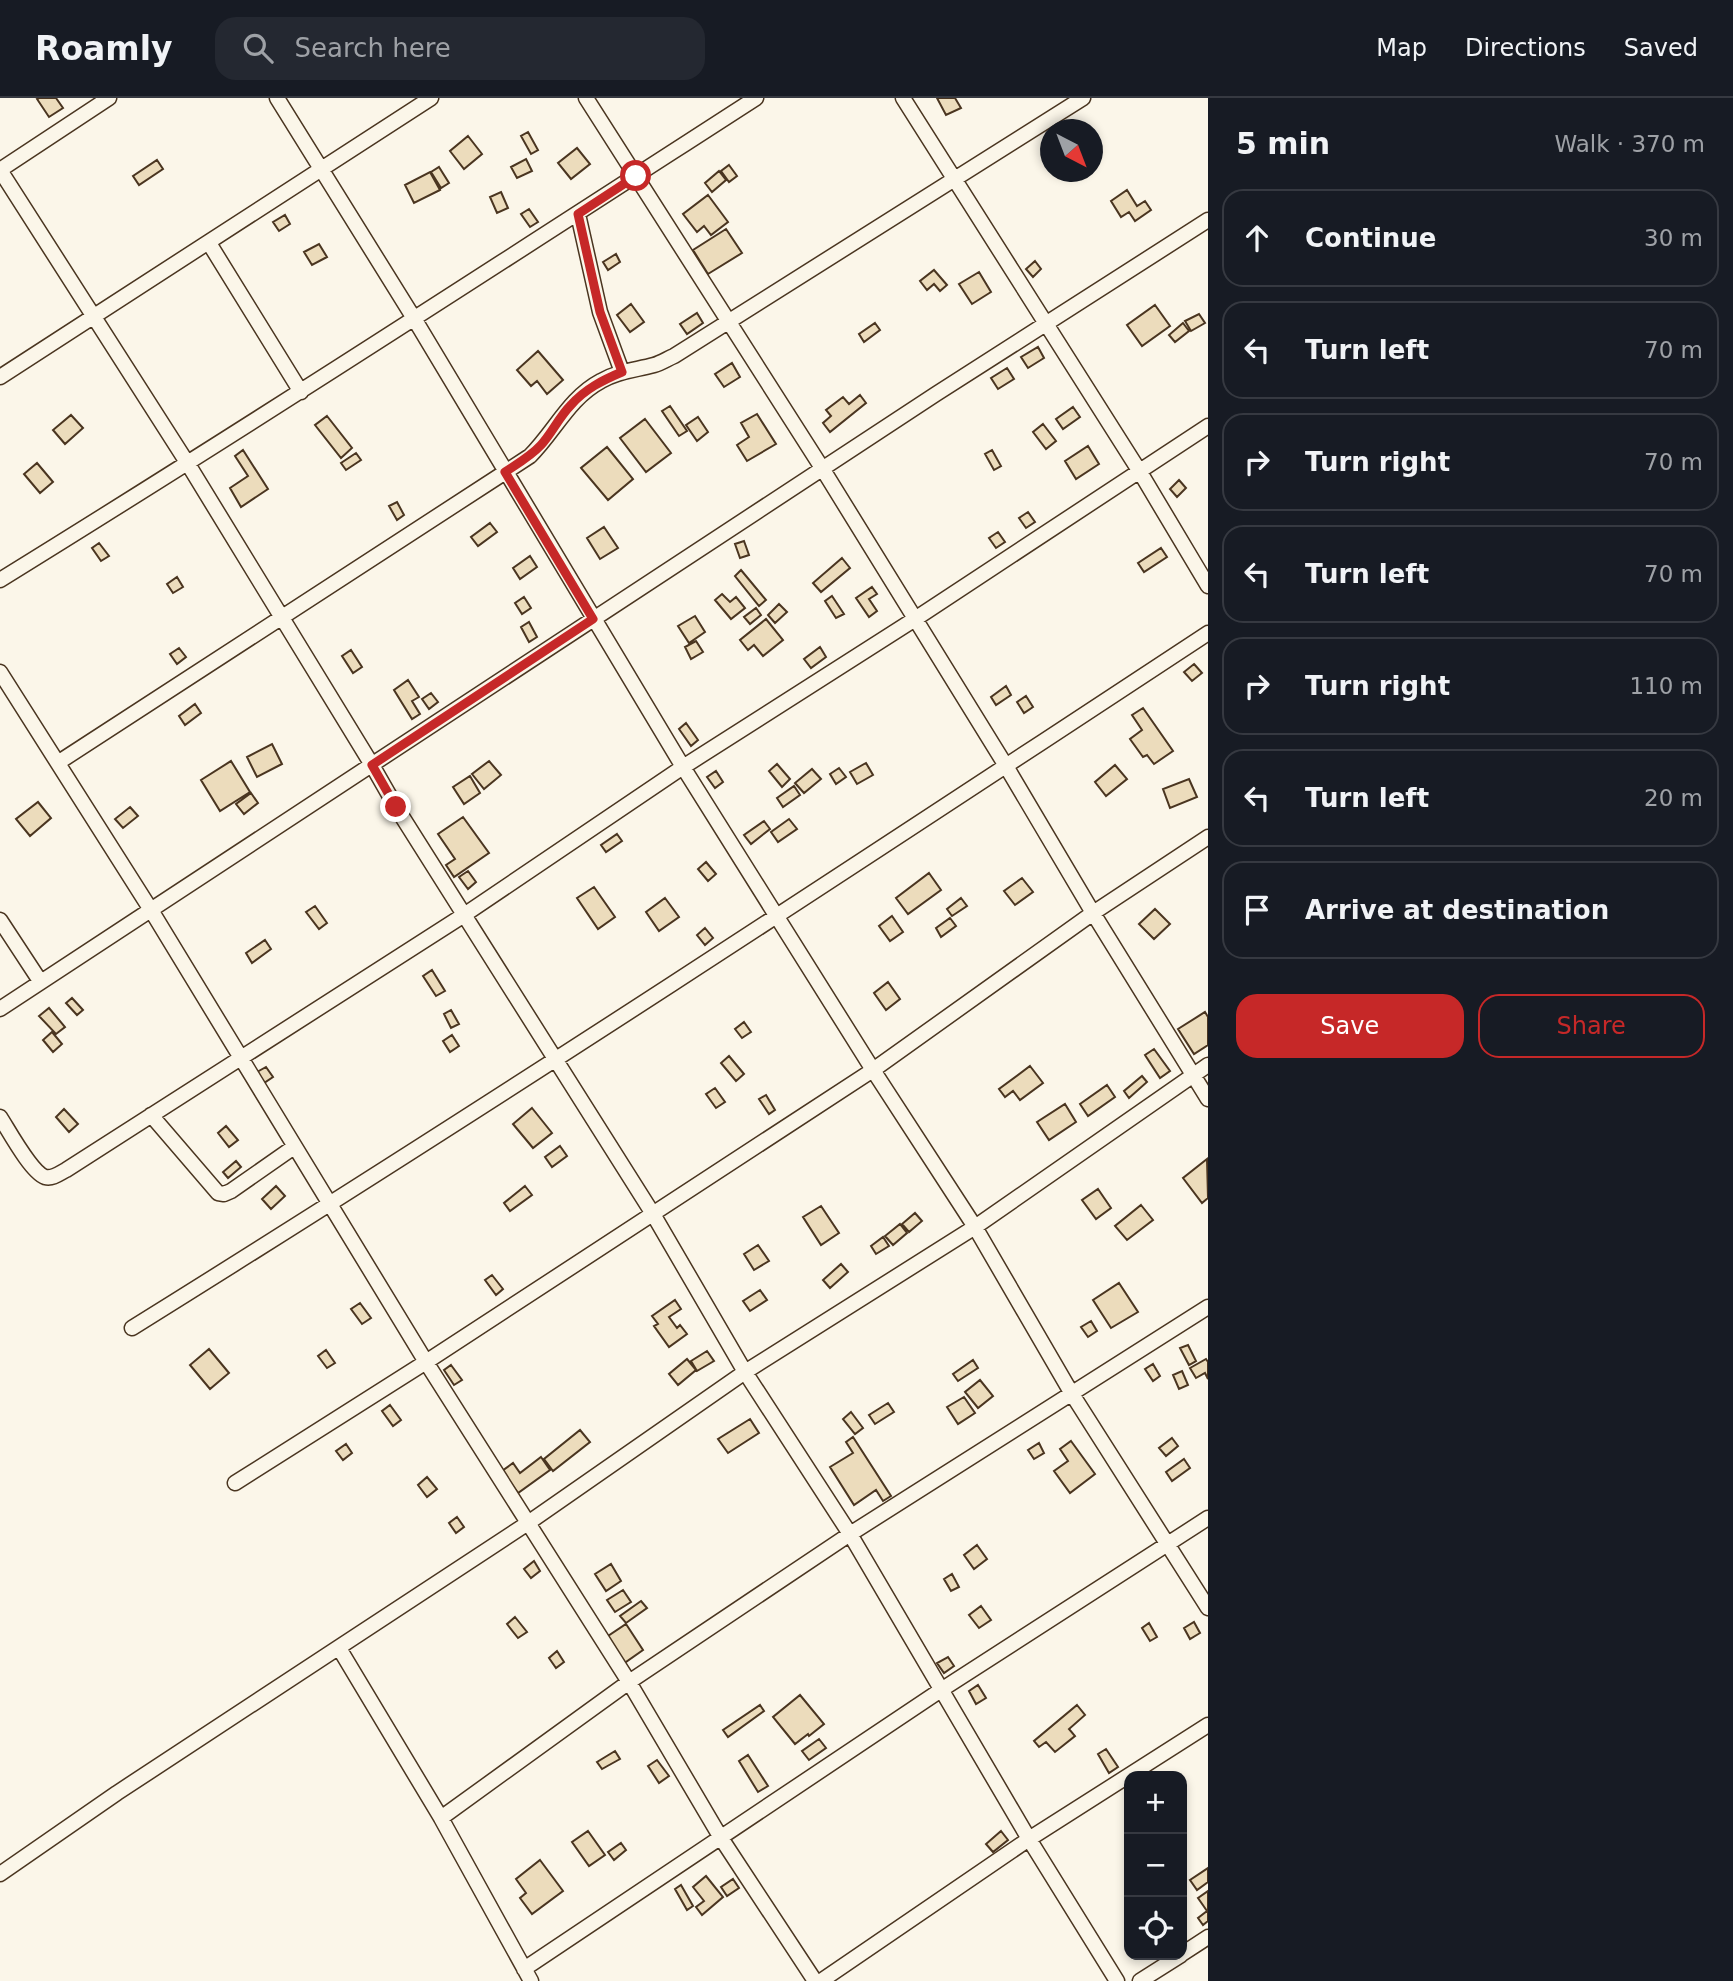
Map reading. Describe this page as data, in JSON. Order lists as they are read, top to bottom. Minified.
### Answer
{"north":"bottom right","page":{"header":"Roamly","search":"Search here","nav":["Map","Directions","Saved"],"heading":["5 min","Walk · 370 m"],"list":[["Continue","30 m"],["Turn left","70 m"],["Turn right","70 m"],["Turn left","70 m"],["Turn right","110 m"],["Turn left","20 m"],"Arrive at destination"],"buttons":["Save","Share"],"map_buttons":["+","−"]}}
